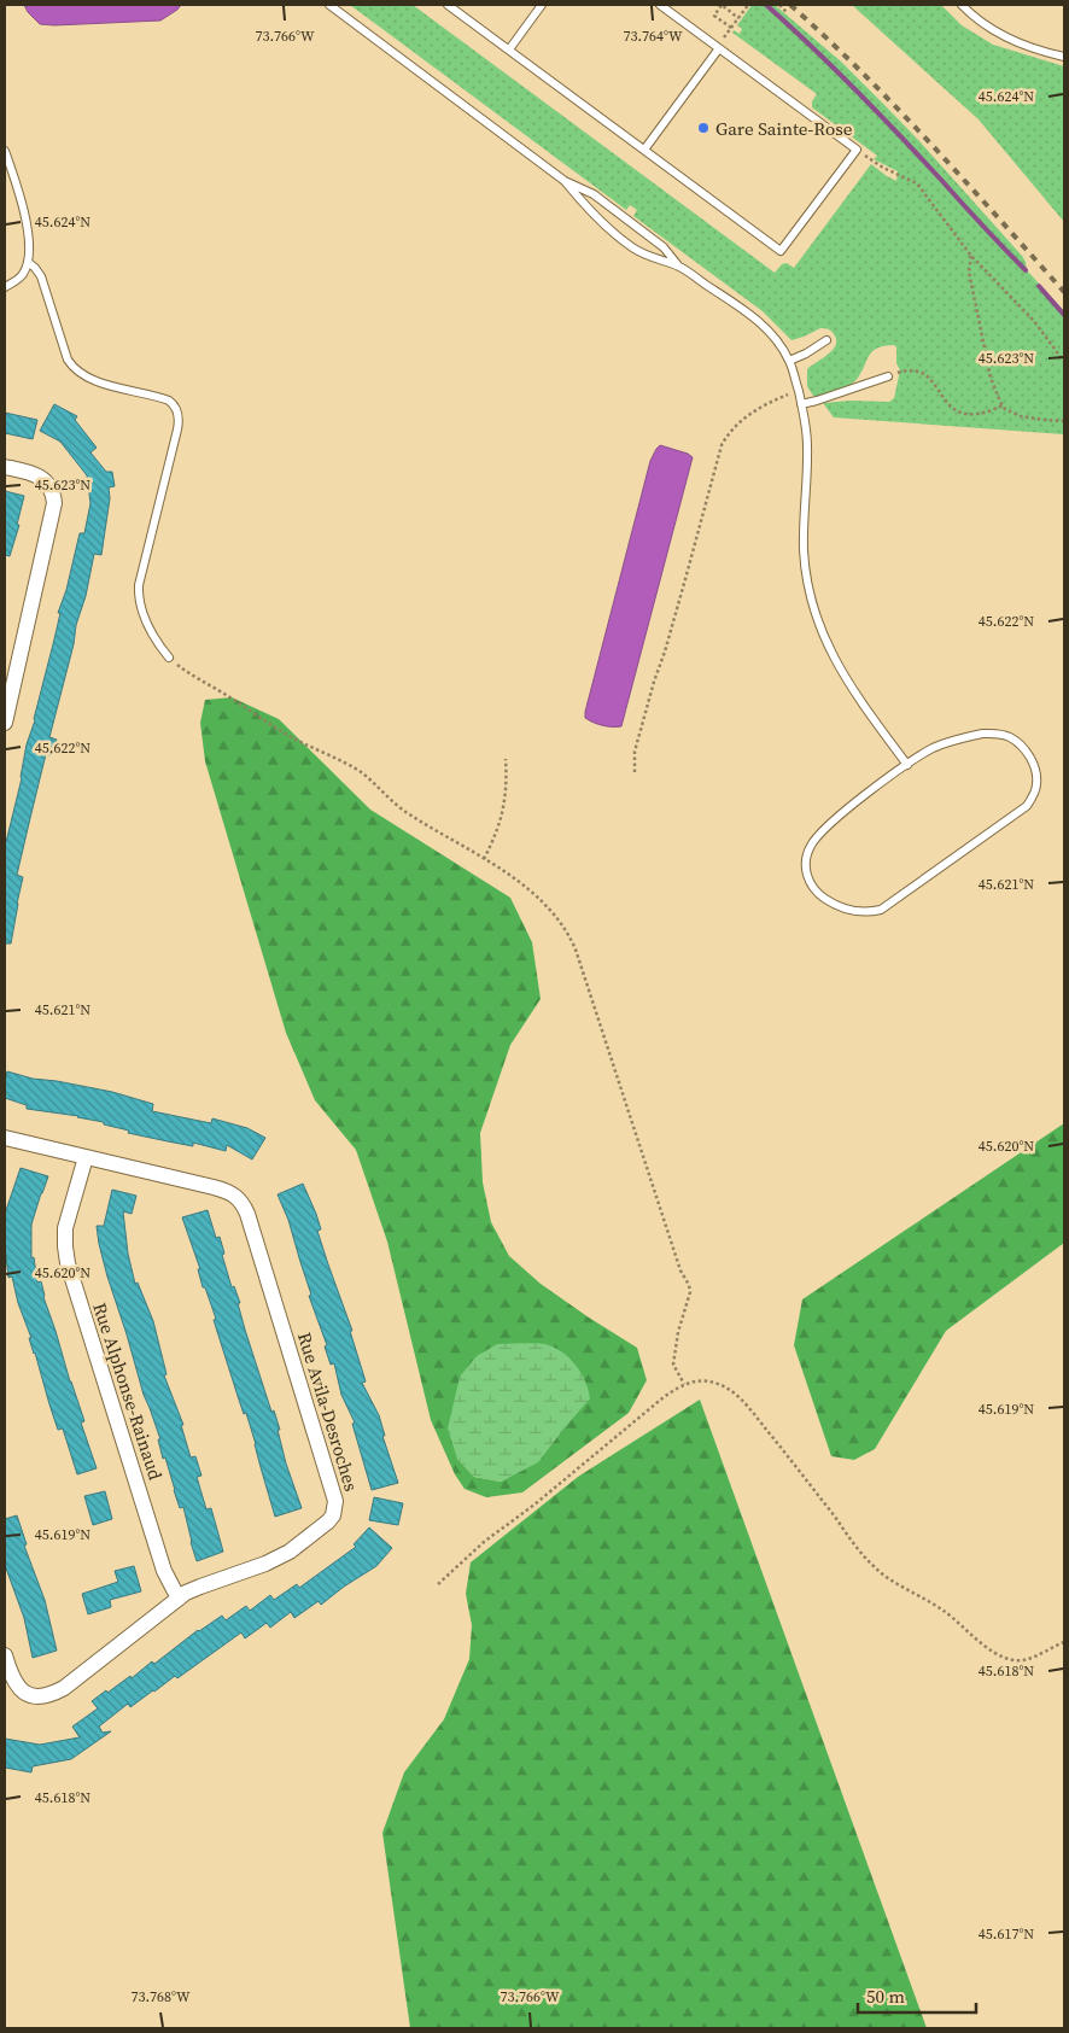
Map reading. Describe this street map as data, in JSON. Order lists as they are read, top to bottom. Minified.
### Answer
{"streets":{"street":["Rue Alphonse-Rainaud","Rue Avila-Desroches"]},"crossings":[["Rue Alphonse-Rainaud","Rue Avila-Desroches"]],"places":["Gare Sainte-Rose"],"scale_bar":"50 m","coordinates":["73.766°W","73.764°W","45.624°N","45.623°N","45.622°N","45.621°N","45.620°N","45.619°N","45.618°N","45.617°N","73.768°W"]}
